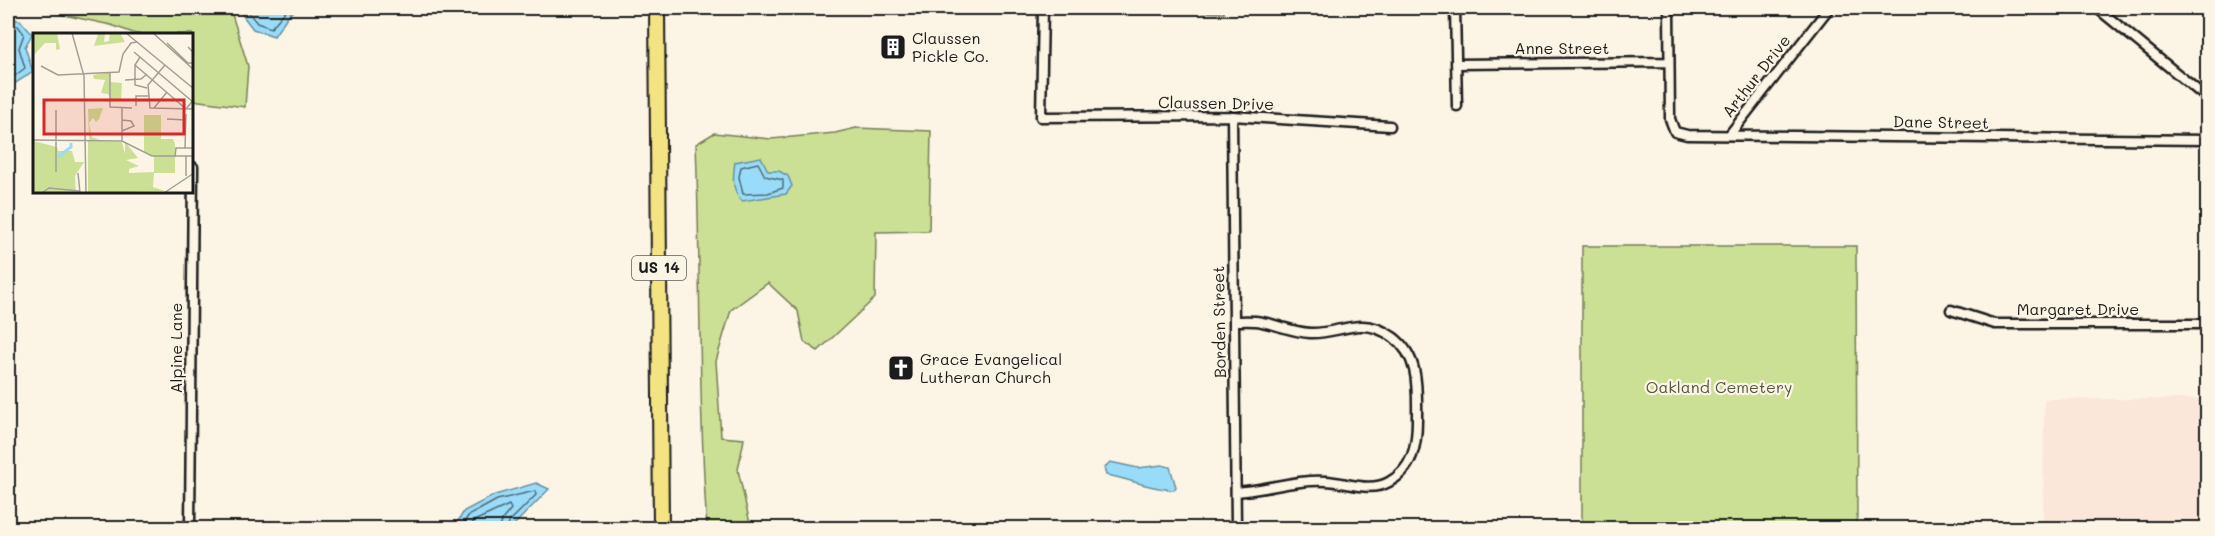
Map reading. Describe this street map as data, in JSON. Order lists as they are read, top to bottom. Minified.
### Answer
{"streets":{"main road":["US 14"],"street":["Anne Street","Arthur Drive","Claussen Drive","Dane Street","Margaret Drive","Borden Street","Alpine Lane"]},"crossings":[["Anne Street","Dane Street"],["Arthur Drive","Dane Street"],["Claussen Drive","Borden Street"]],"parks":["Oakland Cemetery"],"places":{"building":["Claussen Pickle Co."],"church":["Grace Evangelical Lutheran Church"]}}
